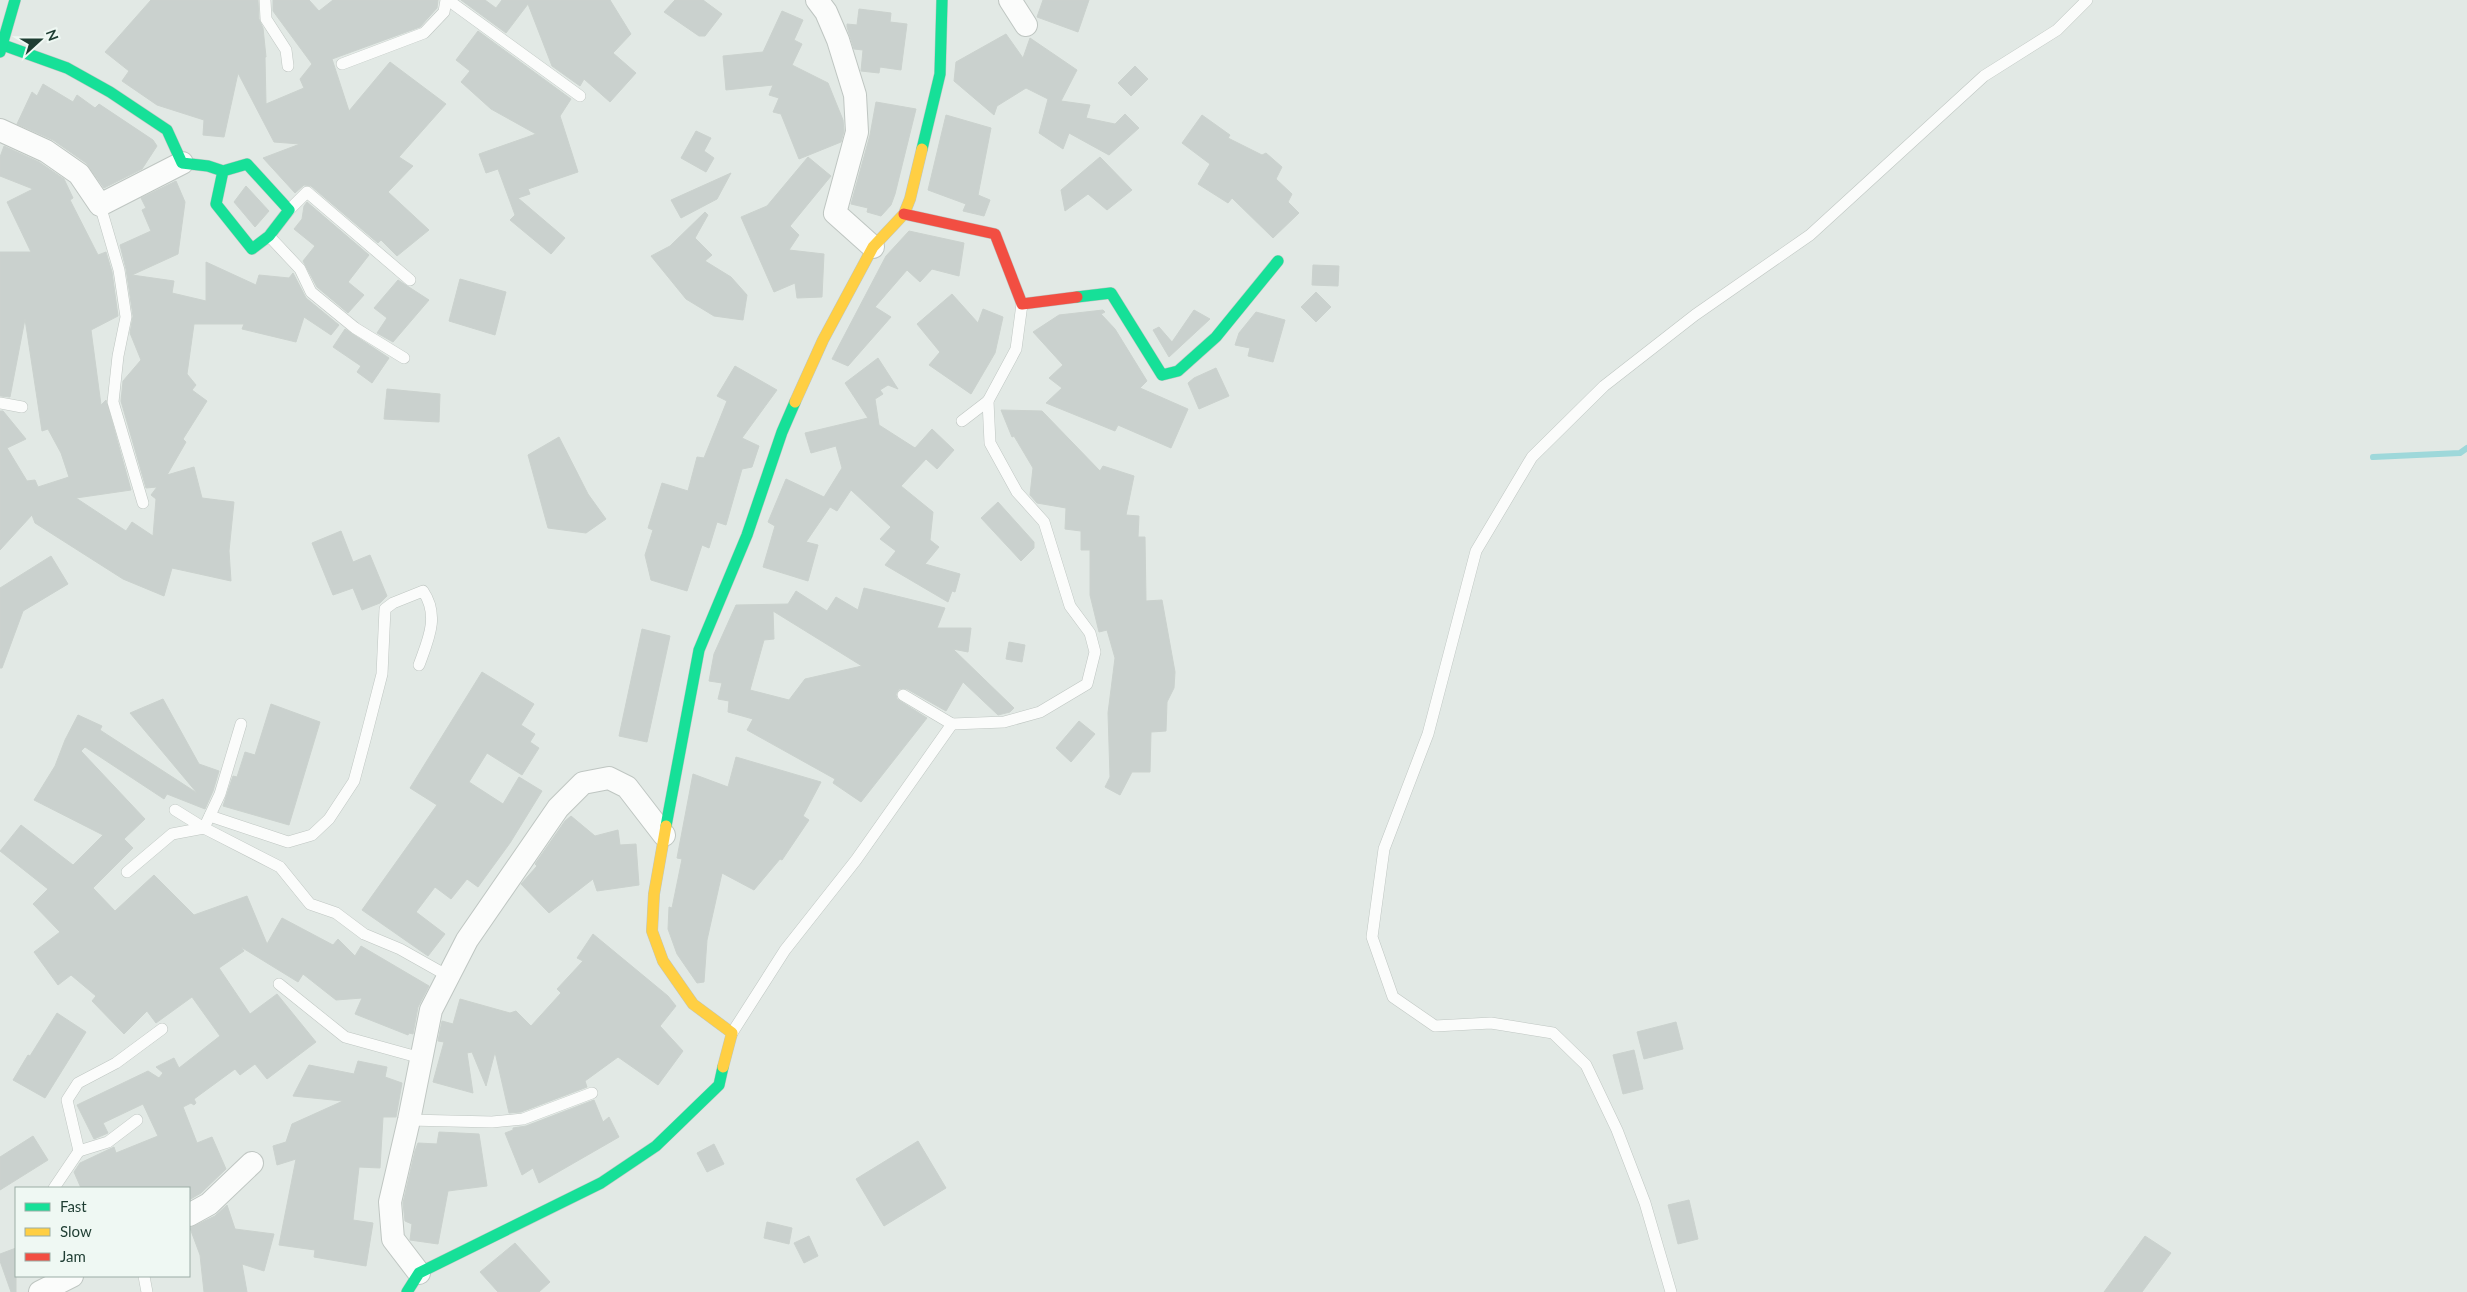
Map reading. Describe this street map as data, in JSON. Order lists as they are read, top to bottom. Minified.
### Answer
{"legend":["Fast","Slow","Jam"],"north":"right"}
